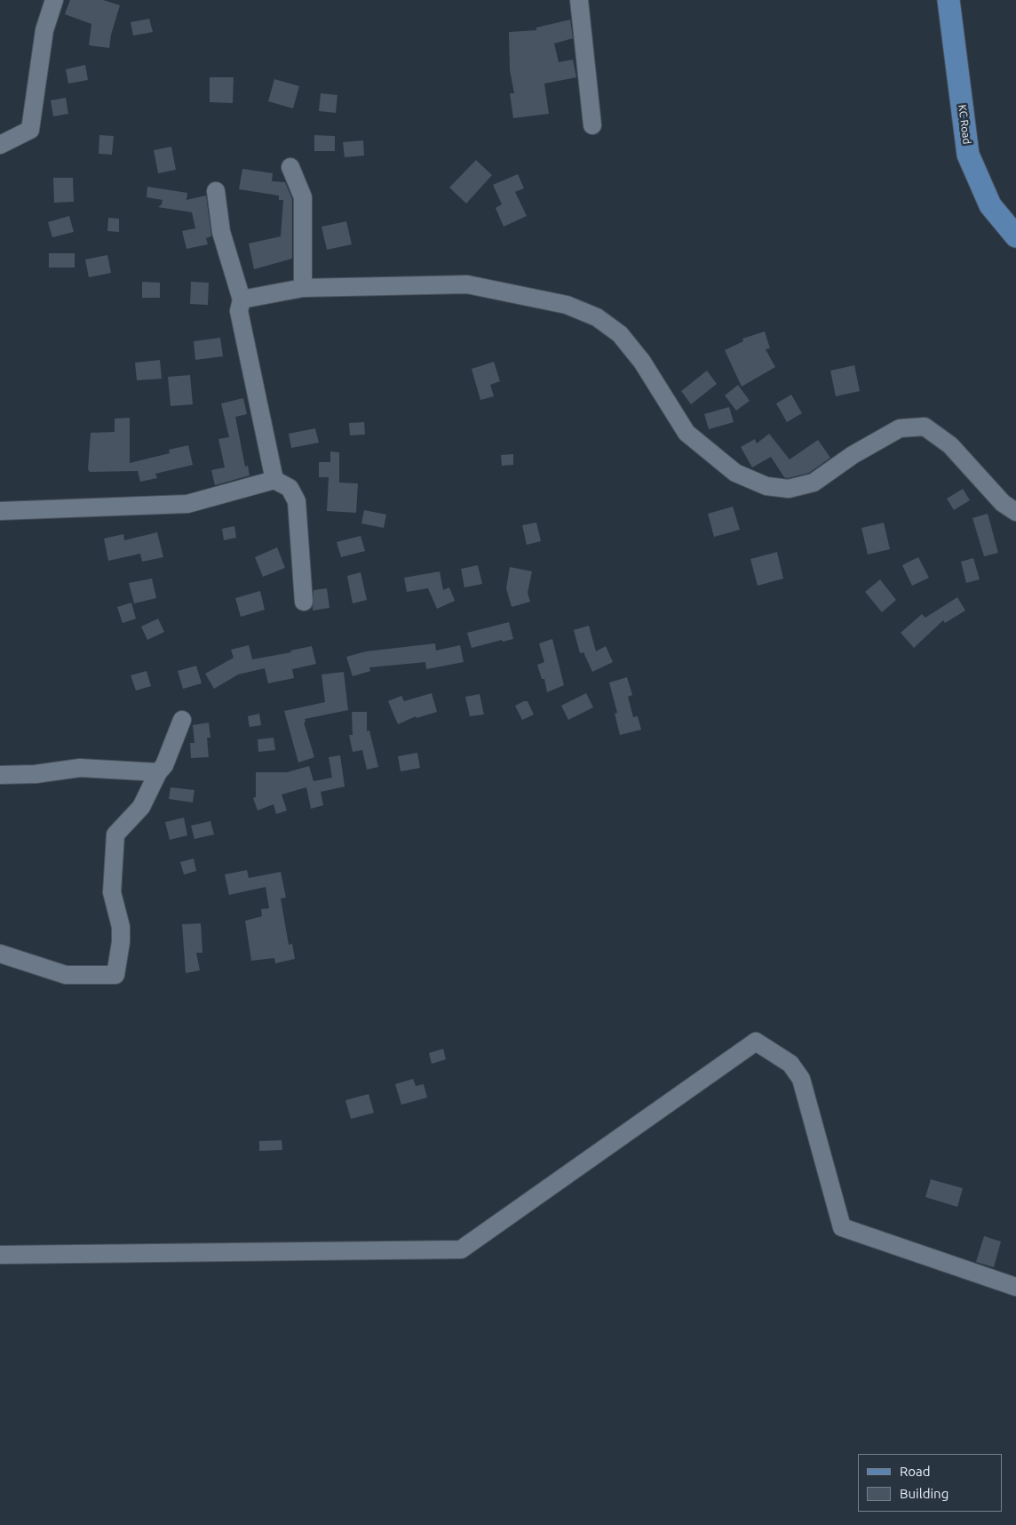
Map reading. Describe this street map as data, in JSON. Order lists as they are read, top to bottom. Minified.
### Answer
{"streets":{"main road":["KC Road"]},"legend":["Road","Building"]}
